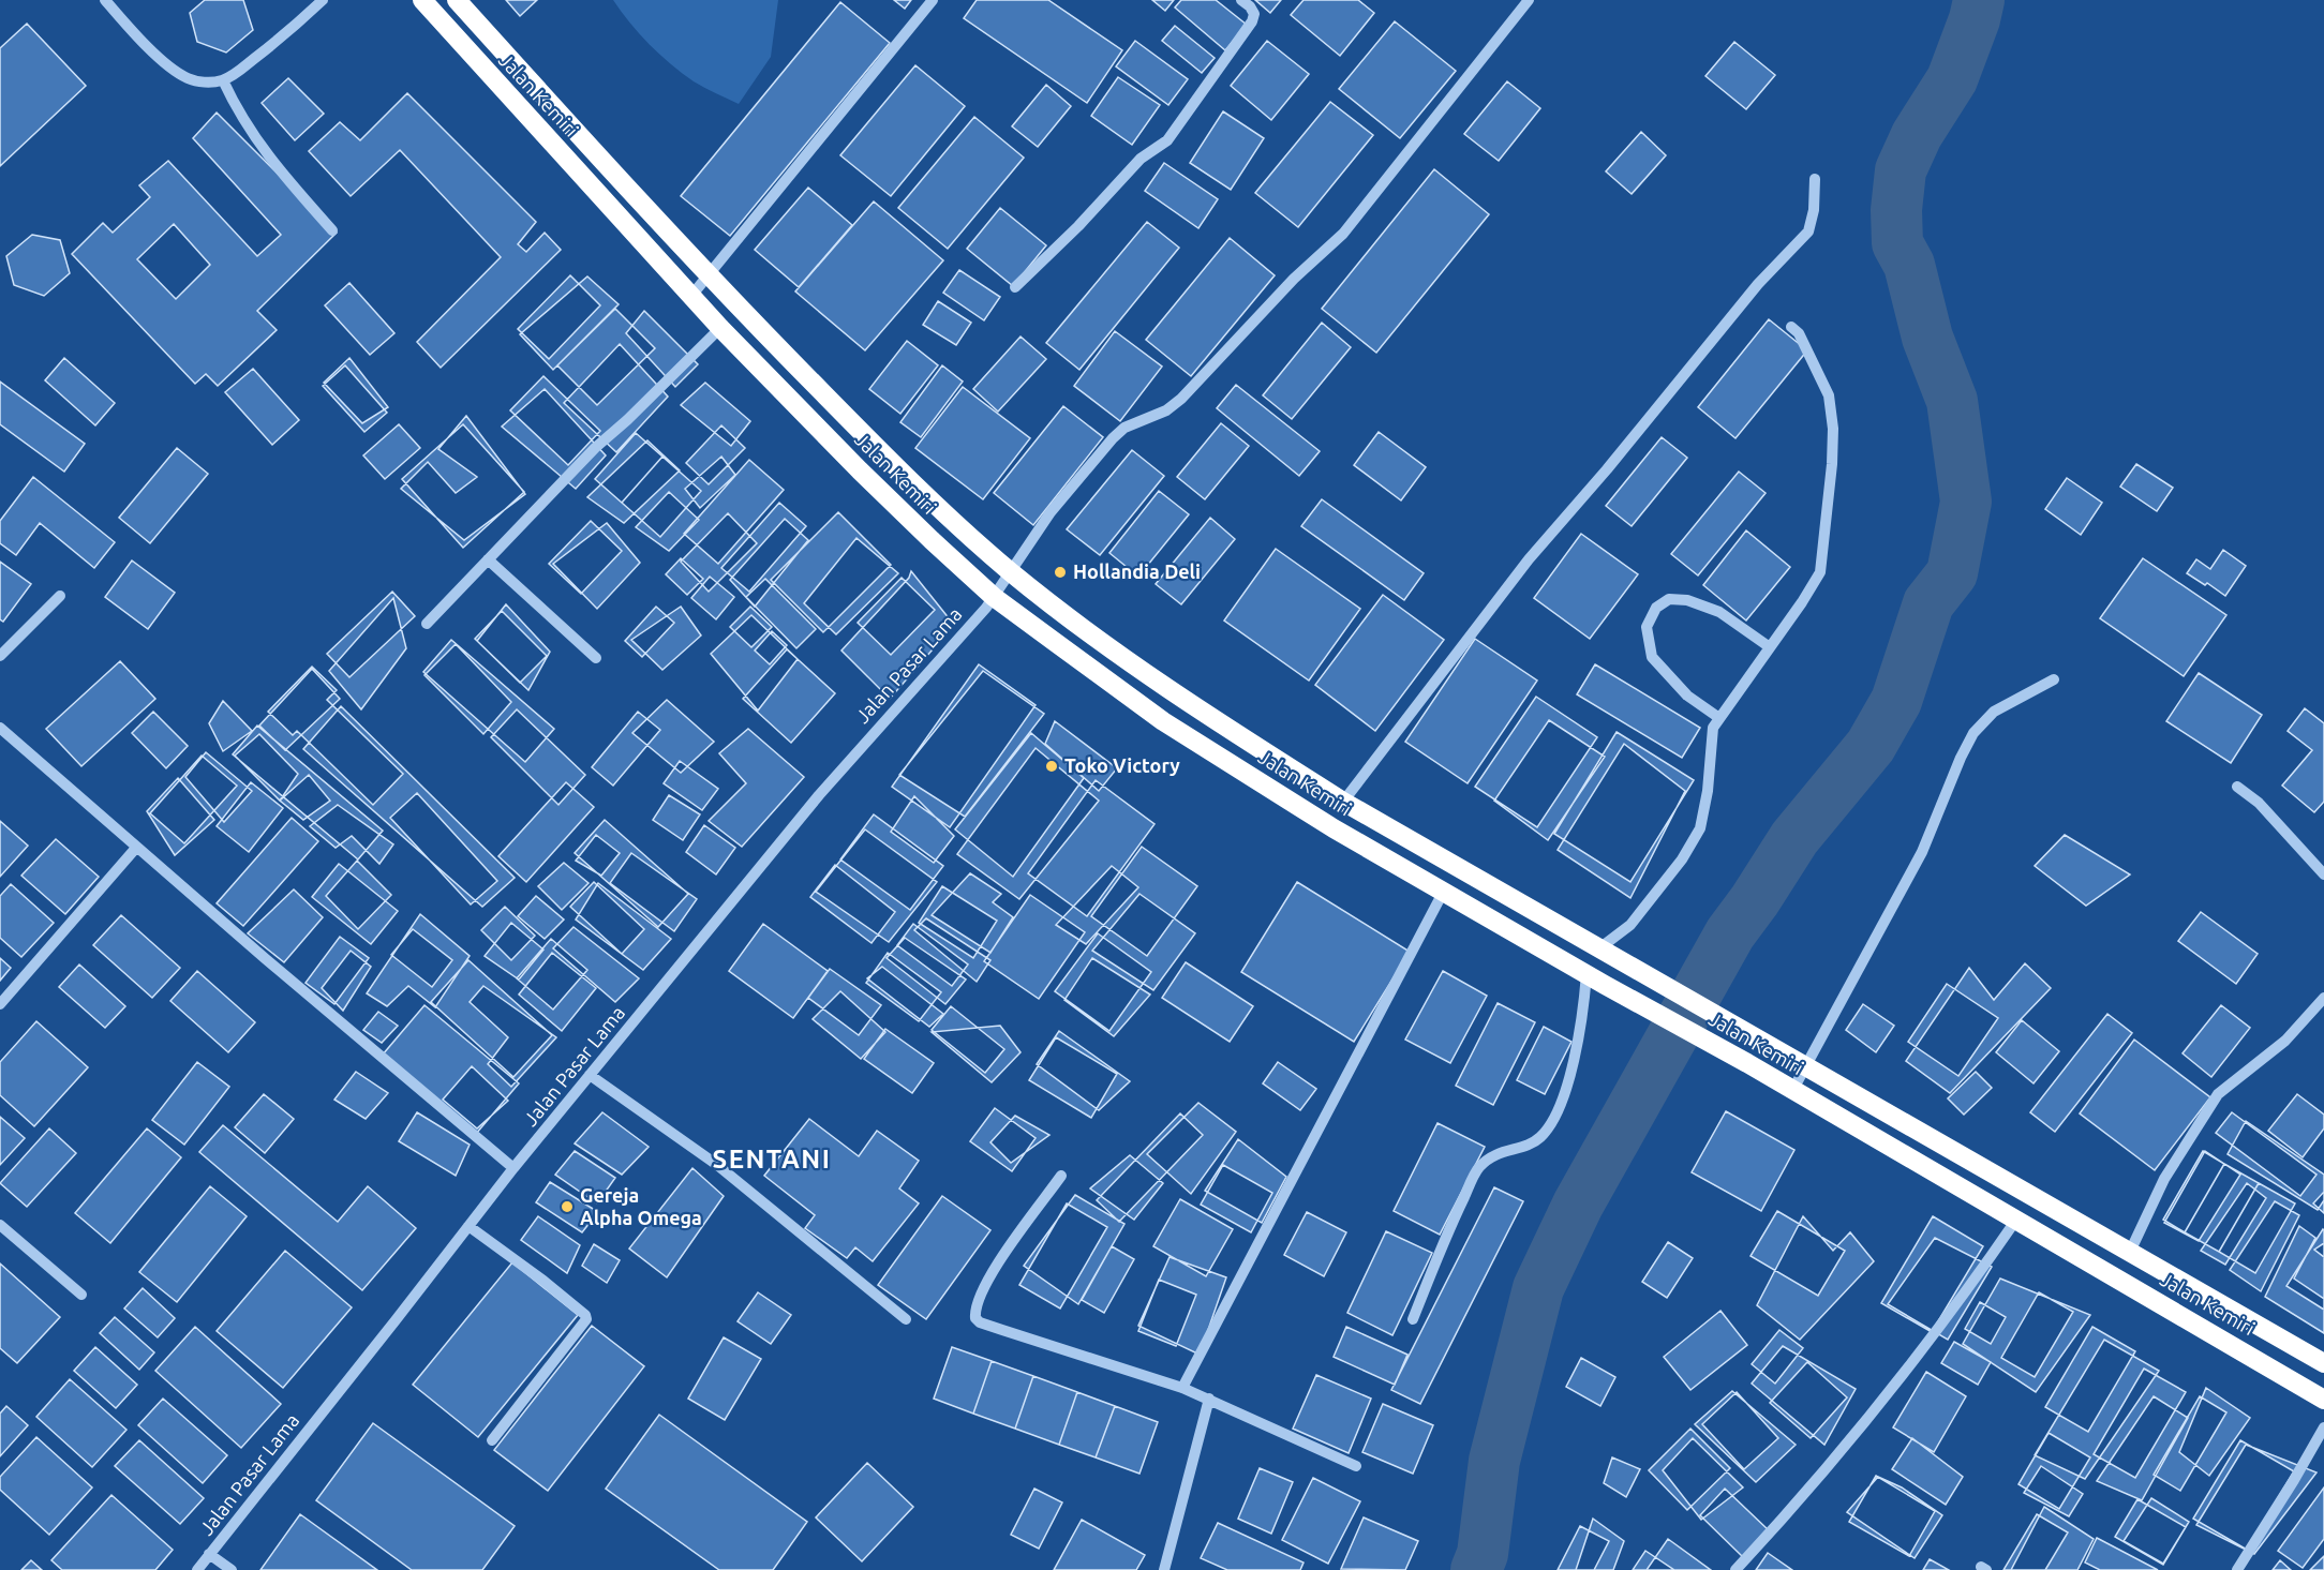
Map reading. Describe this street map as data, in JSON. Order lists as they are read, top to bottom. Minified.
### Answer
{"streets":{"highway":["Jalan Kemiri"],"street":["Jalan Pasar Lama"]},"crossings":[["Jalan Kemiri","Jalan Pasar Lama"]],"districts":["SENTANI"],"places":["Hollandia Deli","Toko Victory","Gereja Alpha Omega"]}
